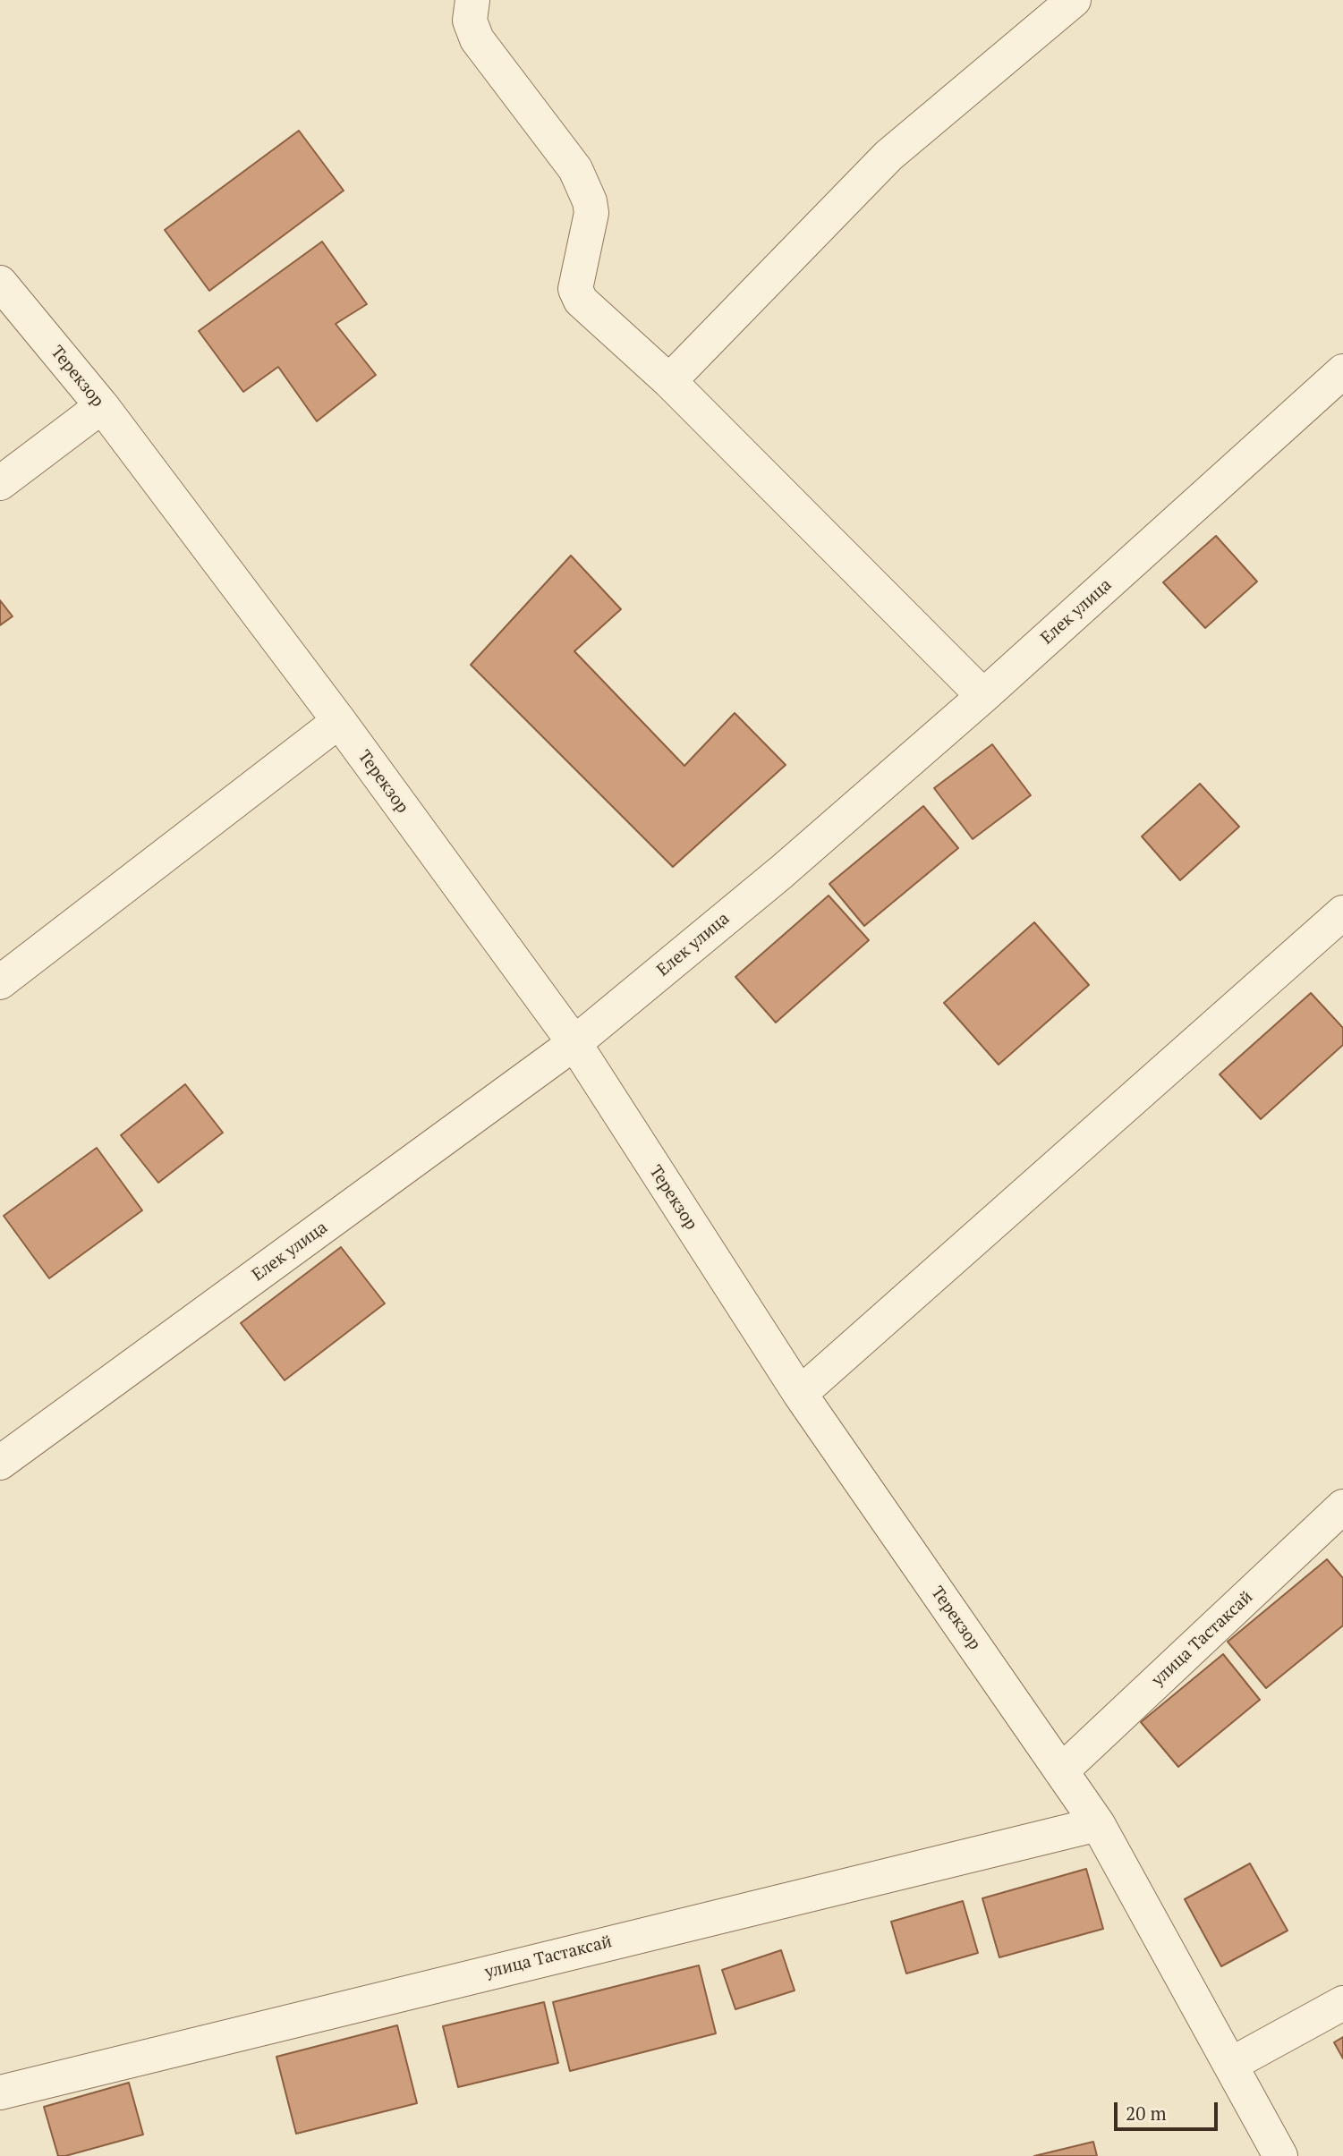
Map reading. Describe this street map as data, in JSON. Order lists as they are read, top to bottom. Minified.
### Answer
{"streets":{"street":["Терекзор","Елек улица","улица Тастаксай"]},"crossings":[["Терекзор","Елек улица"],["Терекзор","улица Тастаксай"]],"scale_bar":"20 m"}
